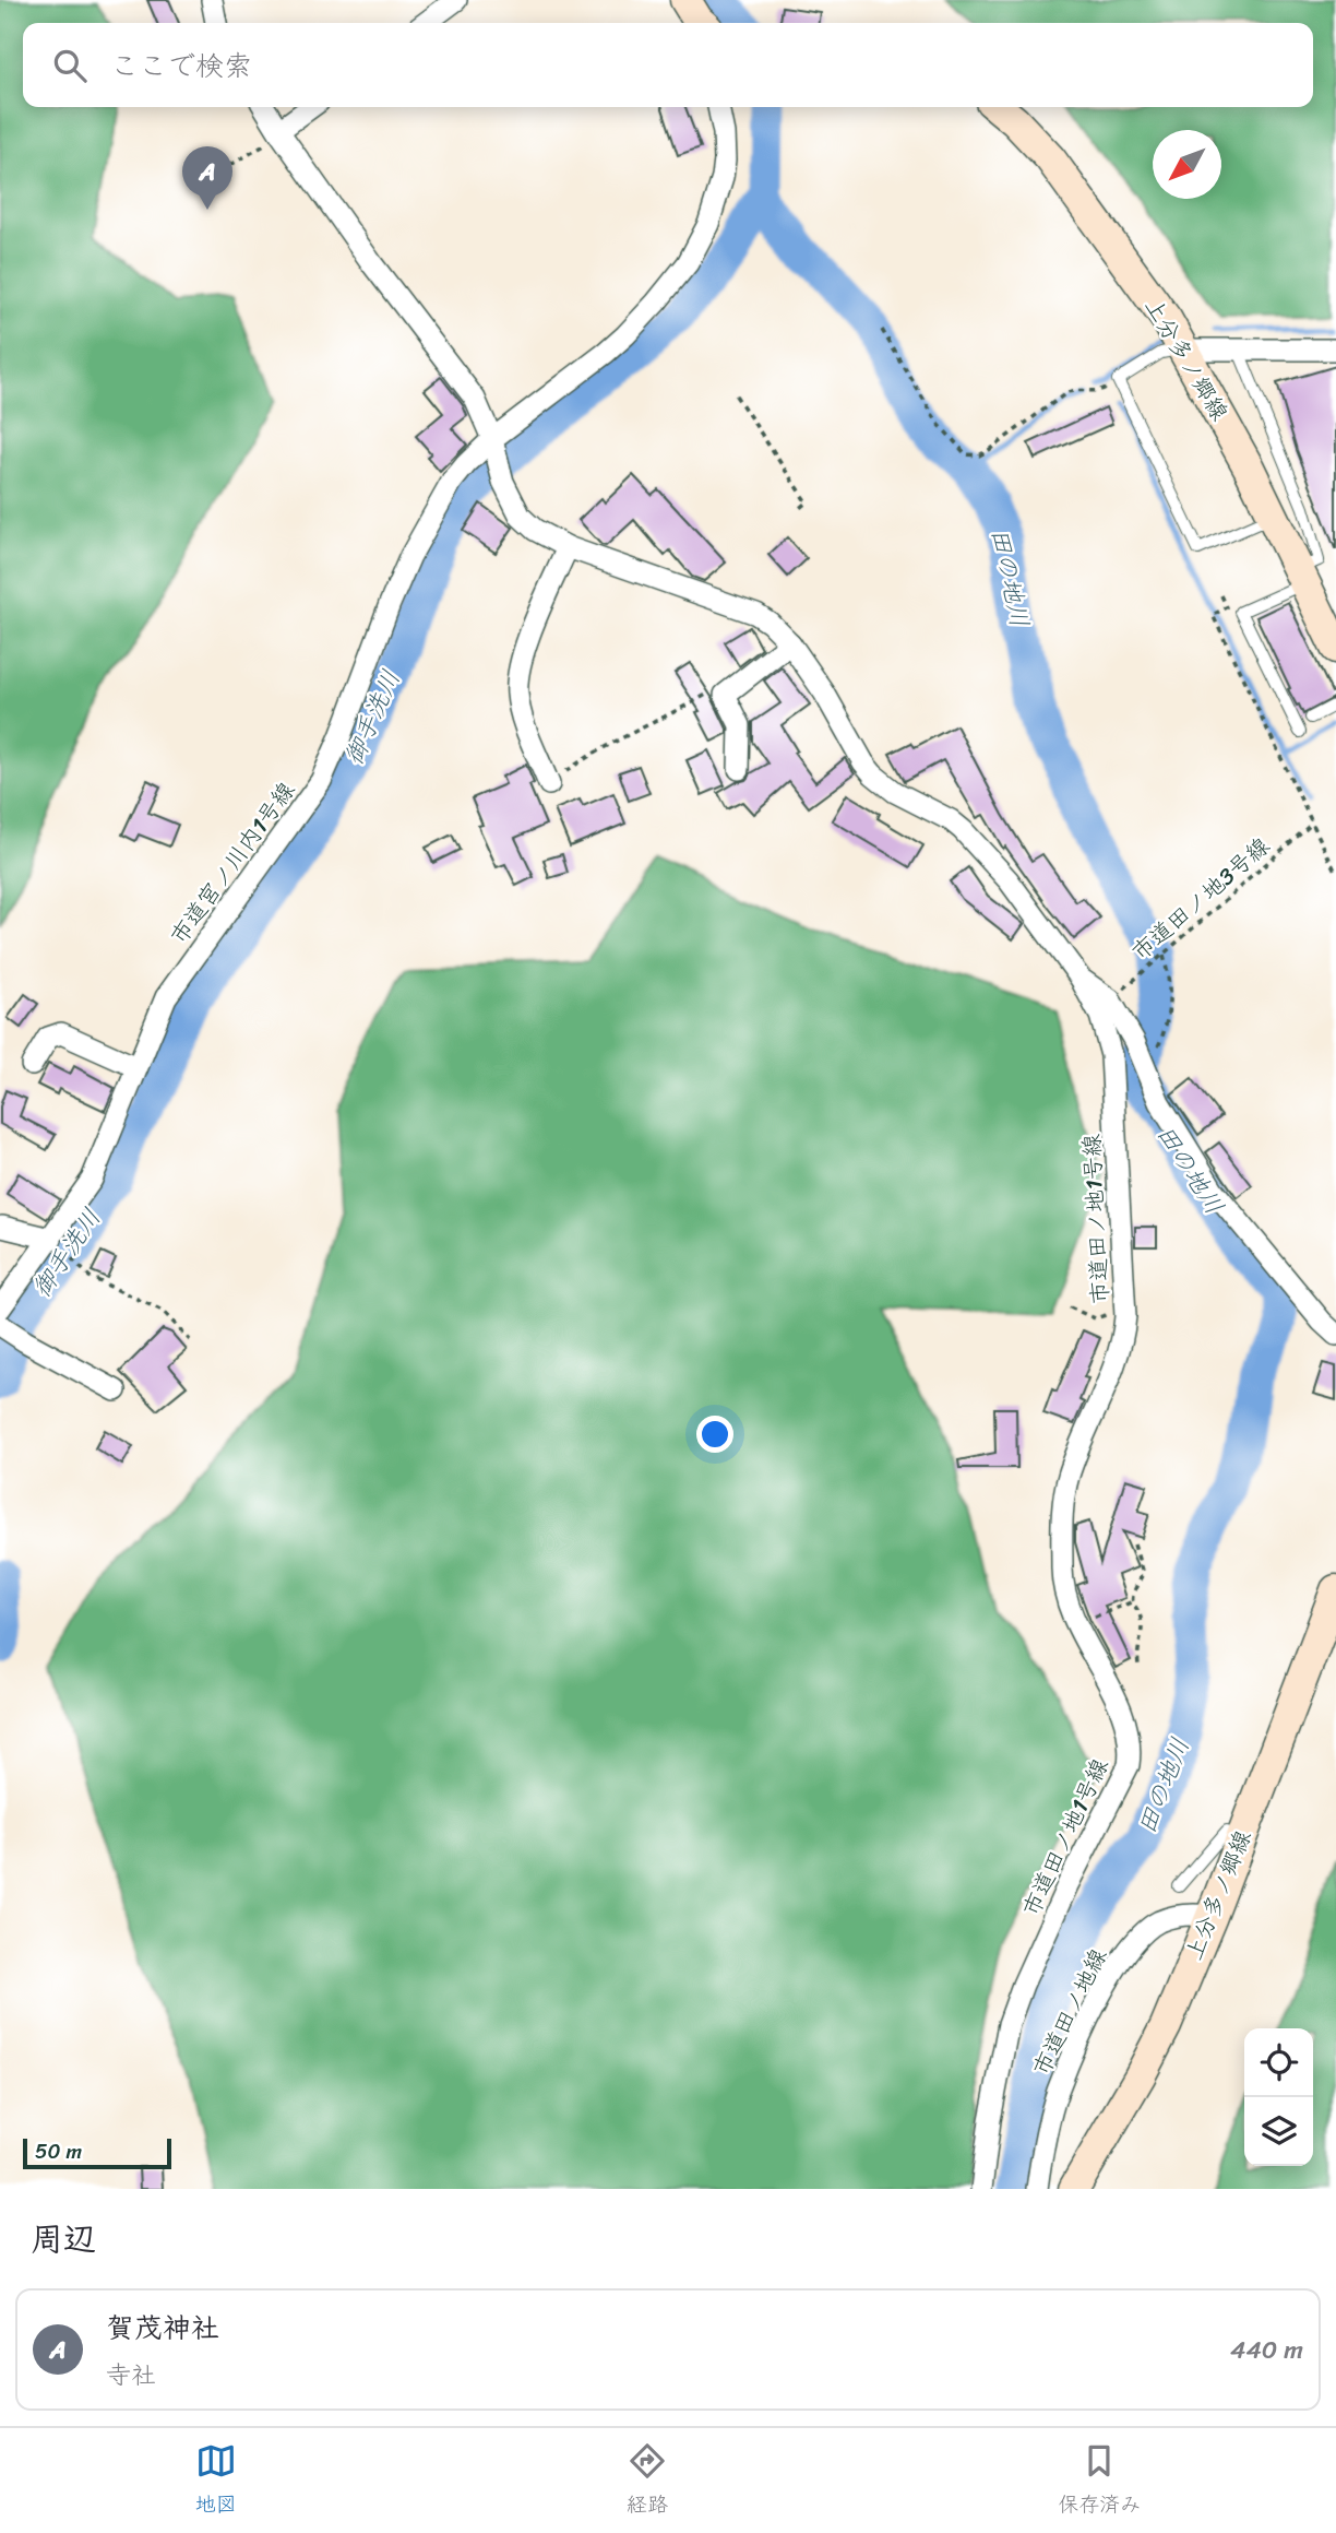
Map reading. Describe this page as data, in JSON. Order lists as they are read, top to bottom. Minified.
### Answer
{"streets":{"main road":["上分多ノ郷線"],"street":["市道宮ノ川内1号線","市道田ノ地1号線","市道田ノ地線"],"path":["市道田ノ地3号線"]},"crossings":[["上分多ノ郷線","市道田ノ地線"]],"water":["田の地川","御手洗川"],"scale_bar":"50 m","north":"bottom left","page":{"search":"ここで検索","pins":"A","scale":"50 m","heading":"周辺","list":[{"mark":"A","name":"賀茂神社","note":"寺社","value":"440 m"}],"nav":["地図","経路","保存済み"]}}
